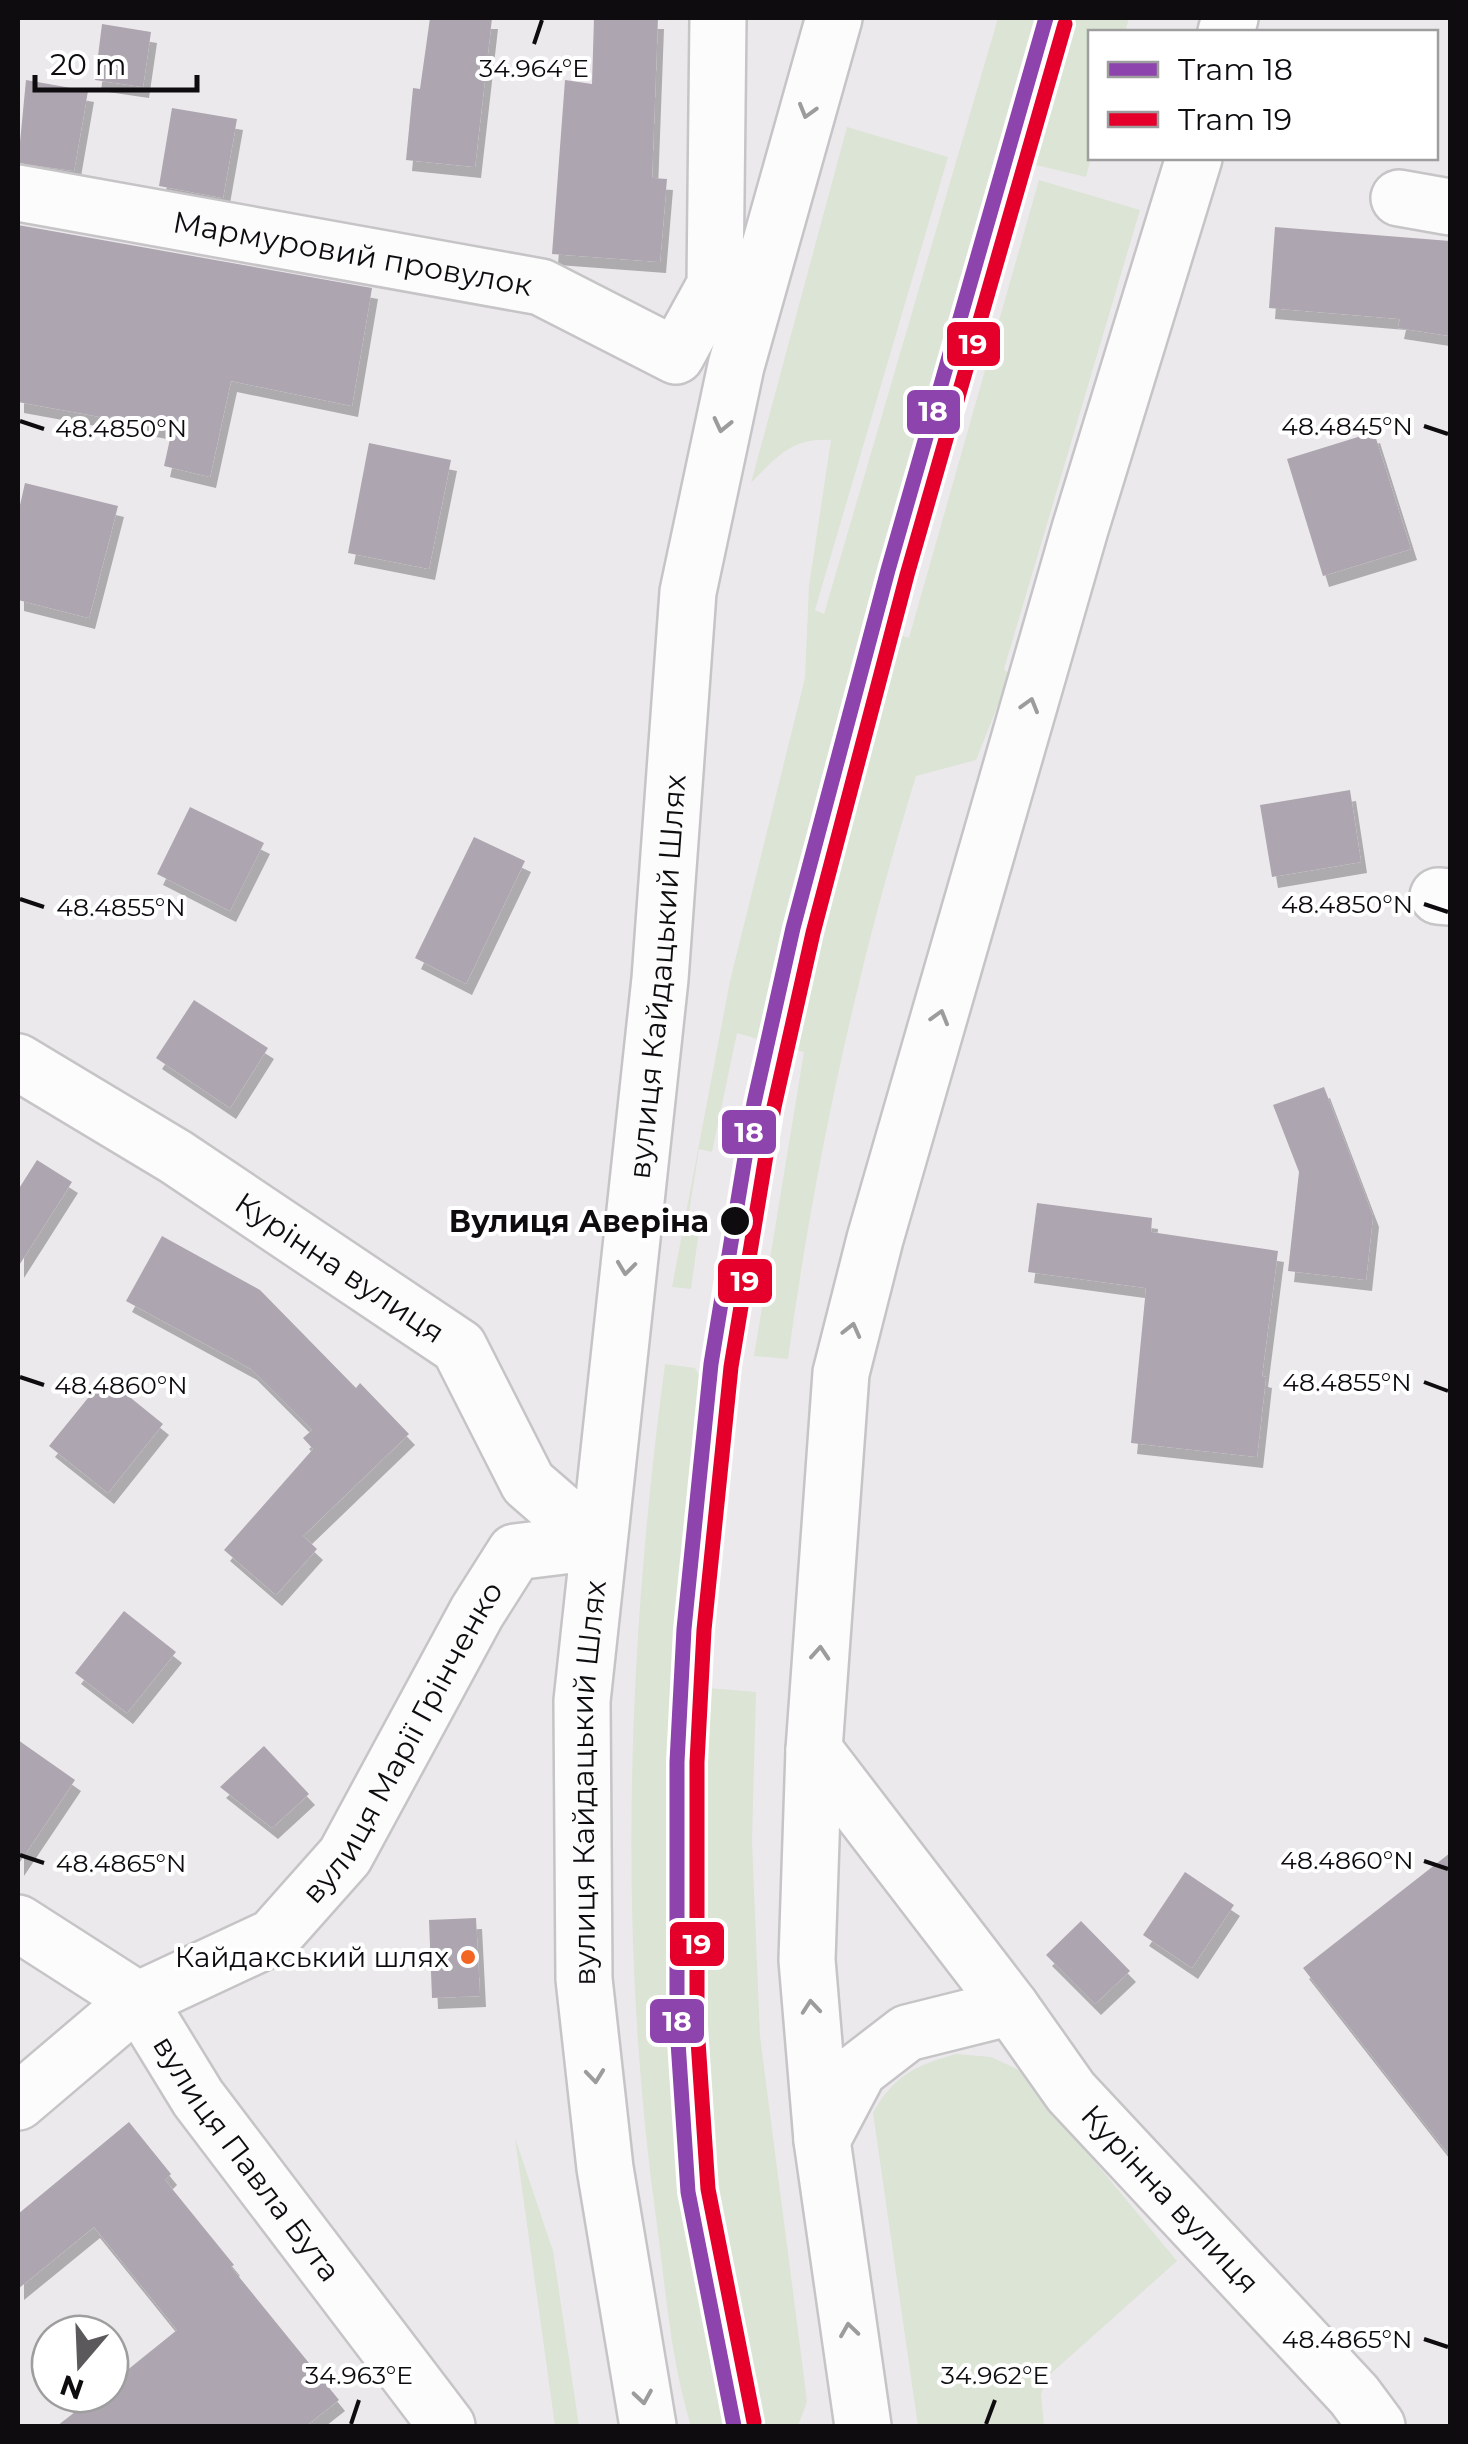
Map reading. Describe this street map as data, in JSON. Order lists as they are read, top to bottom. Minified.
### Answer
{"streets":{"main road":["Мармуровий провулок","вулиця Кайдацький Шлях","Курінна вулиця","вулиця Марії Грінченко","вулиця Павла Бута"]},"crossings":[["вулиця Кайдацький Шлях","Курінна вулиця"],["вулиця Кайдацький Шлях","вулиця Марії Грінченко"],["Курінна вулиця","вулиця Марії Грінченко"],["вулиця Марії Грінченко","вулиця Павла Бута"]],"places":["Вулиця Аверіна","Кайдакський шлях"],"lines":["tram line 18","tram line 19"],"legend":["Tram 18","Tram 19"],"scale_bar":"20 m","north":"bottom","coordinates":["34.964°E","48.4845°N","48.4850°N","48.4855°N","48.4860°N","48.4865°N","34.963°E","34.962°E"]}
